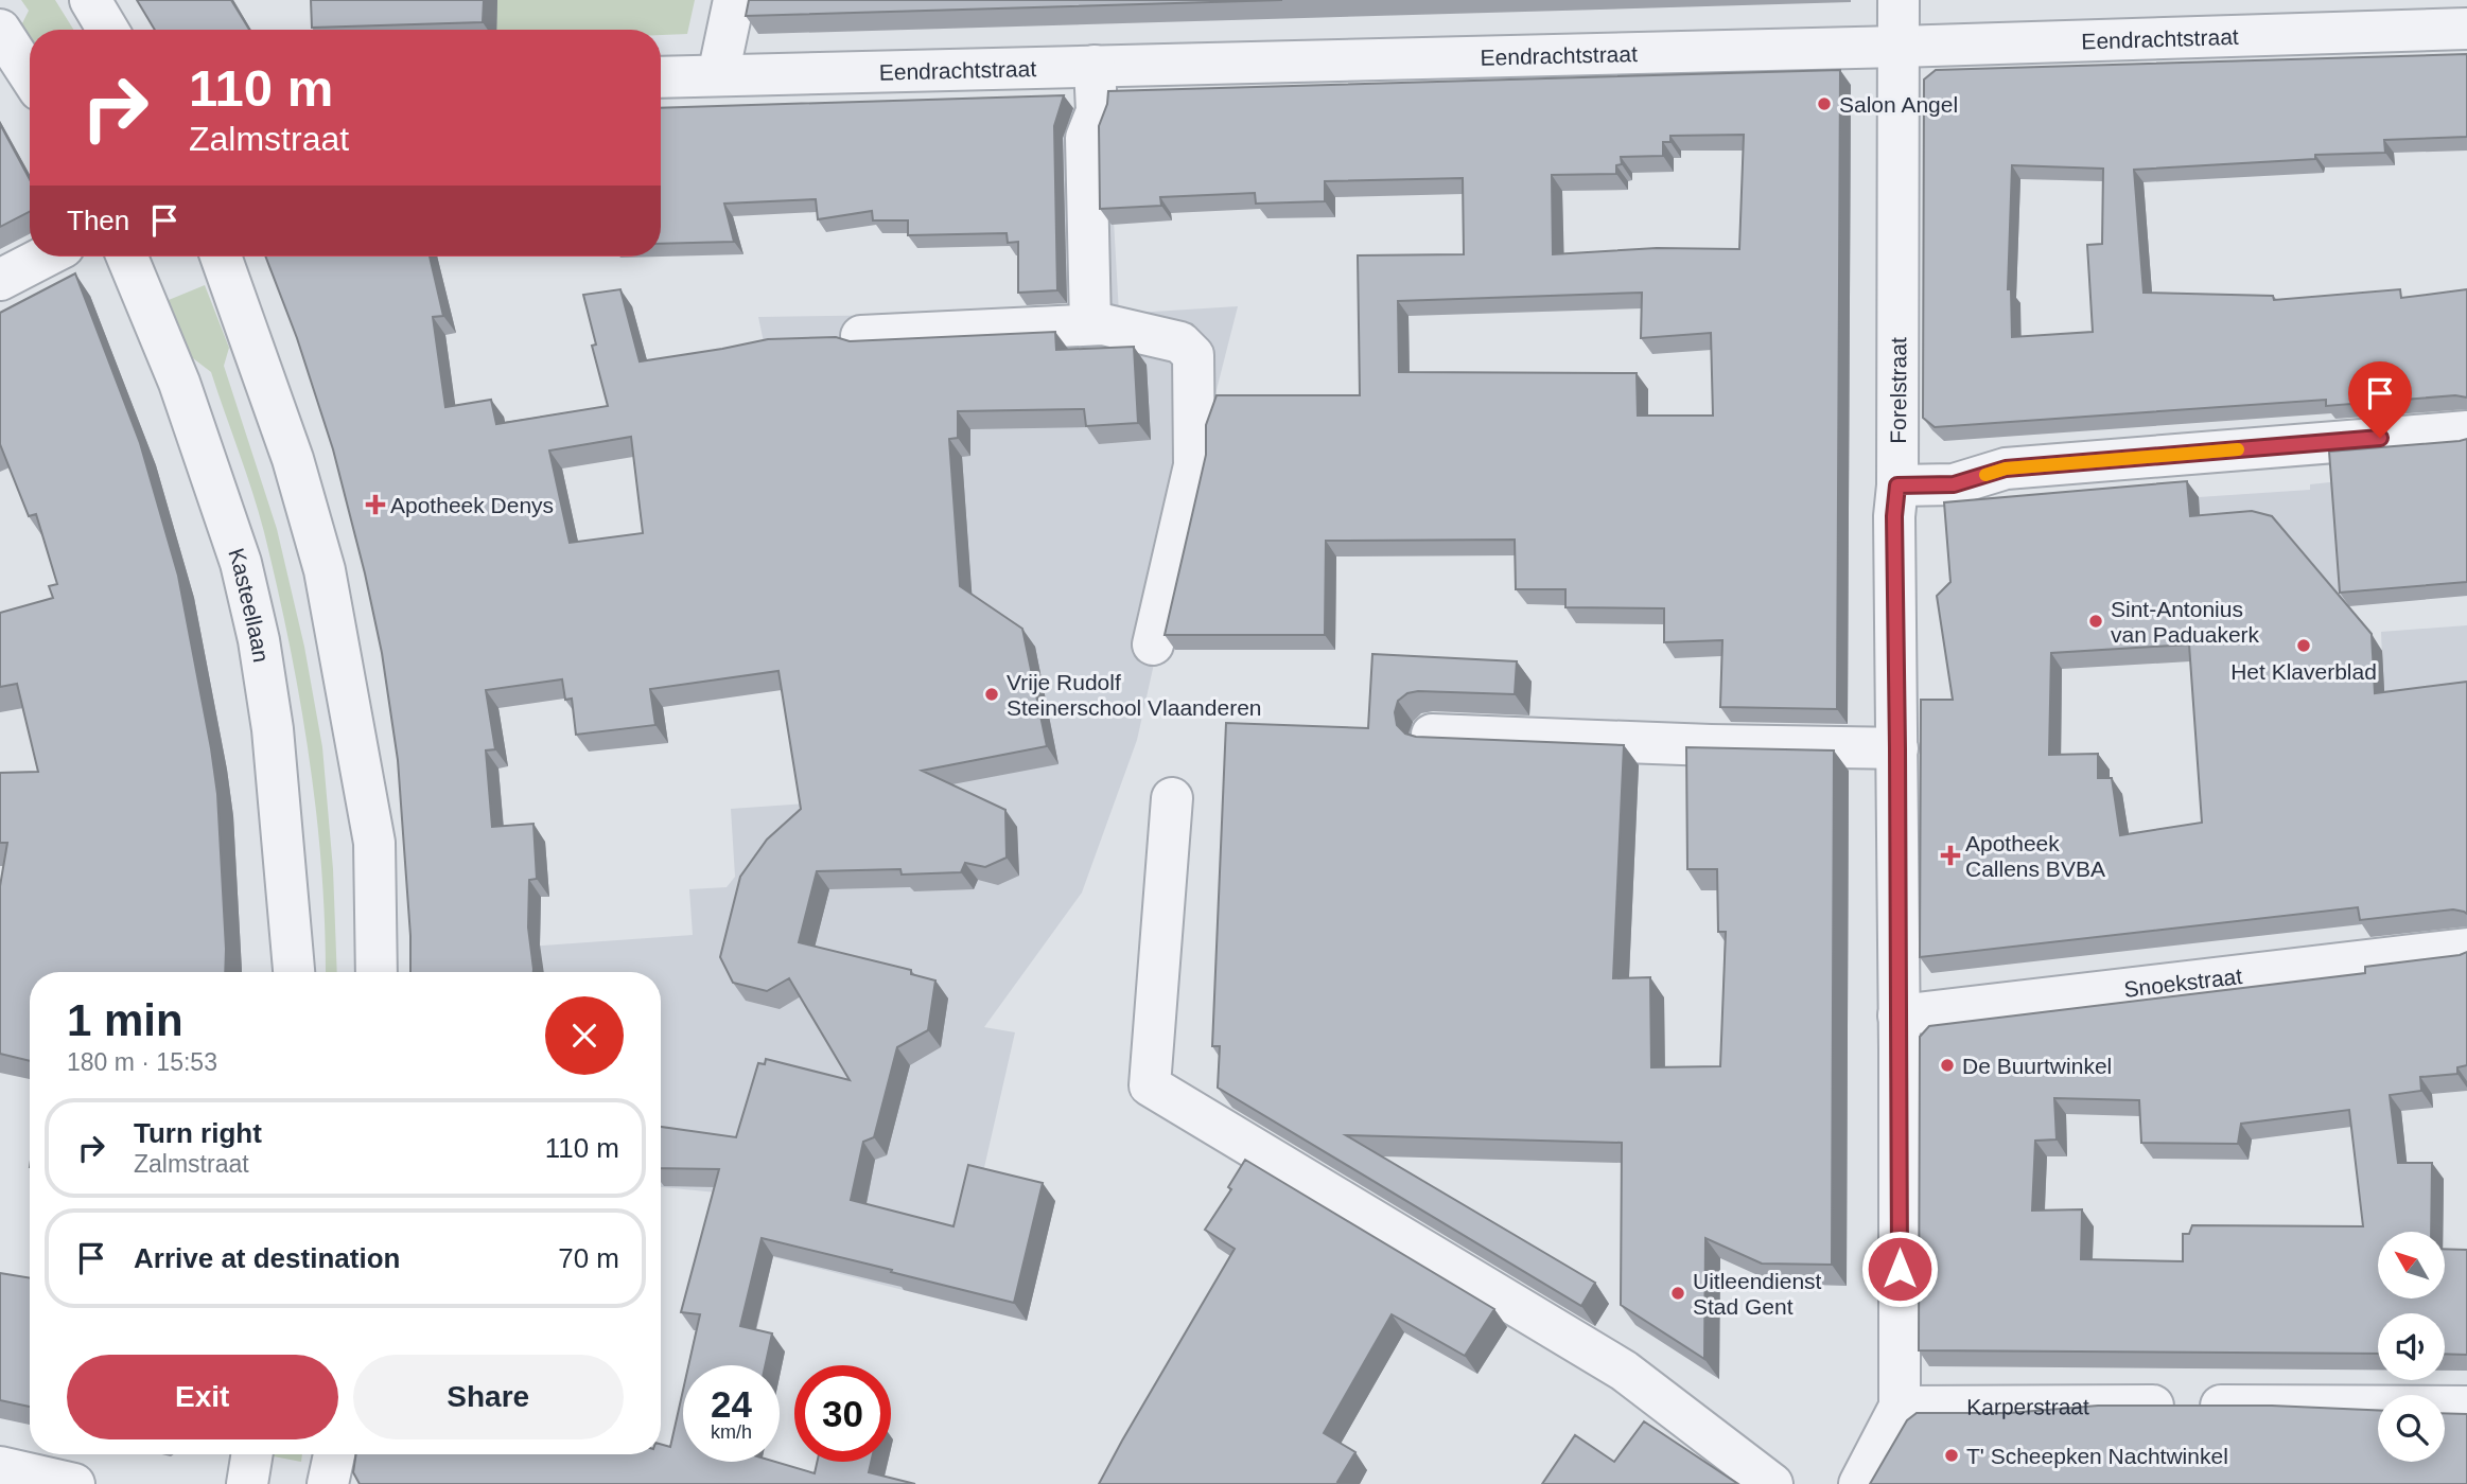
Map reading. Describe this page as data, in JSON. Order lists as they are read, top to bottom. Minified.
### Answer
{"streets":{"street":["Eendrachtstraat","Forelstraat","Kasteellaan","Snoekstraat","Karperstraat"]},"crossings":[["Eendrachtstraat","Forelstraat"],["Forelstraat","Snoekstraat"],["Forelstraat","Karperstraat"]],"places":{"other":["Salon Angel","Sint-Antonius van Paduakerk","Het Klaverblad","Vrije Rudolf Steinerschool Vlaanderen","De Buurtwinkel","Uitleendienst Stad Gent","T' Scheepken Nachtwinkel"],"health":["Apotheek Denys","Apotheek Callens BVBA"]},"north":"top left","page":{"turn":["110 m","Zalmstraat"],"then":"Then","heading":["1 min","180 m · 15:53"],"list":[{"name":"Turn right","note":"Zalmstraat","value":"110 m"},{"name":"Arrive at destination","value":"70 m"}],"buttons":["Exit","Share"],"speed":"24 km/h","limit":"30"}}
